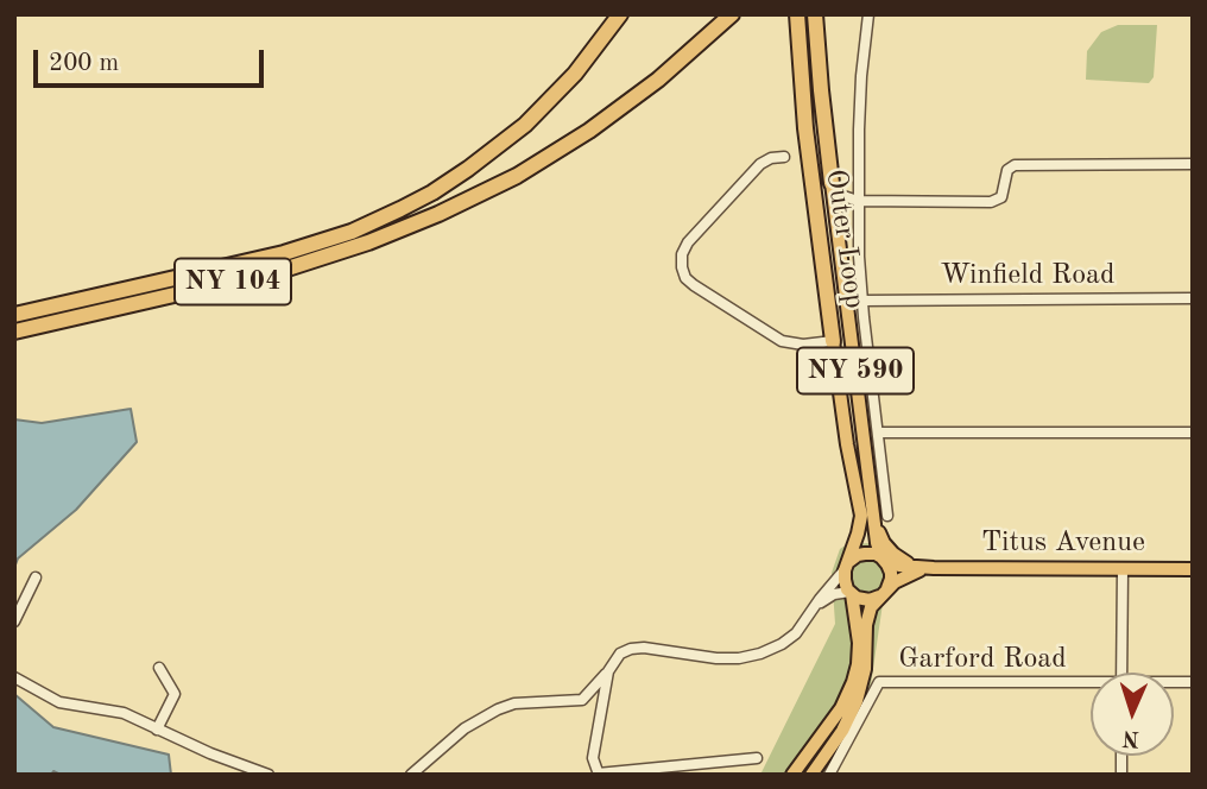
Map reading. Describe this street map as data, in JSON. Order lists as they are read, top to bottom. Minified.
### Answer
{"streets":{"highway":["Outer Loop","NY 104","NY 590"],"main road":["Titus Avenue"],"street":["Winfield Road","Garford Road"]},"crossings":[["Outer Loop","Titus Avenue"]],"scale_bar":"200 m","north":"bottom"}
